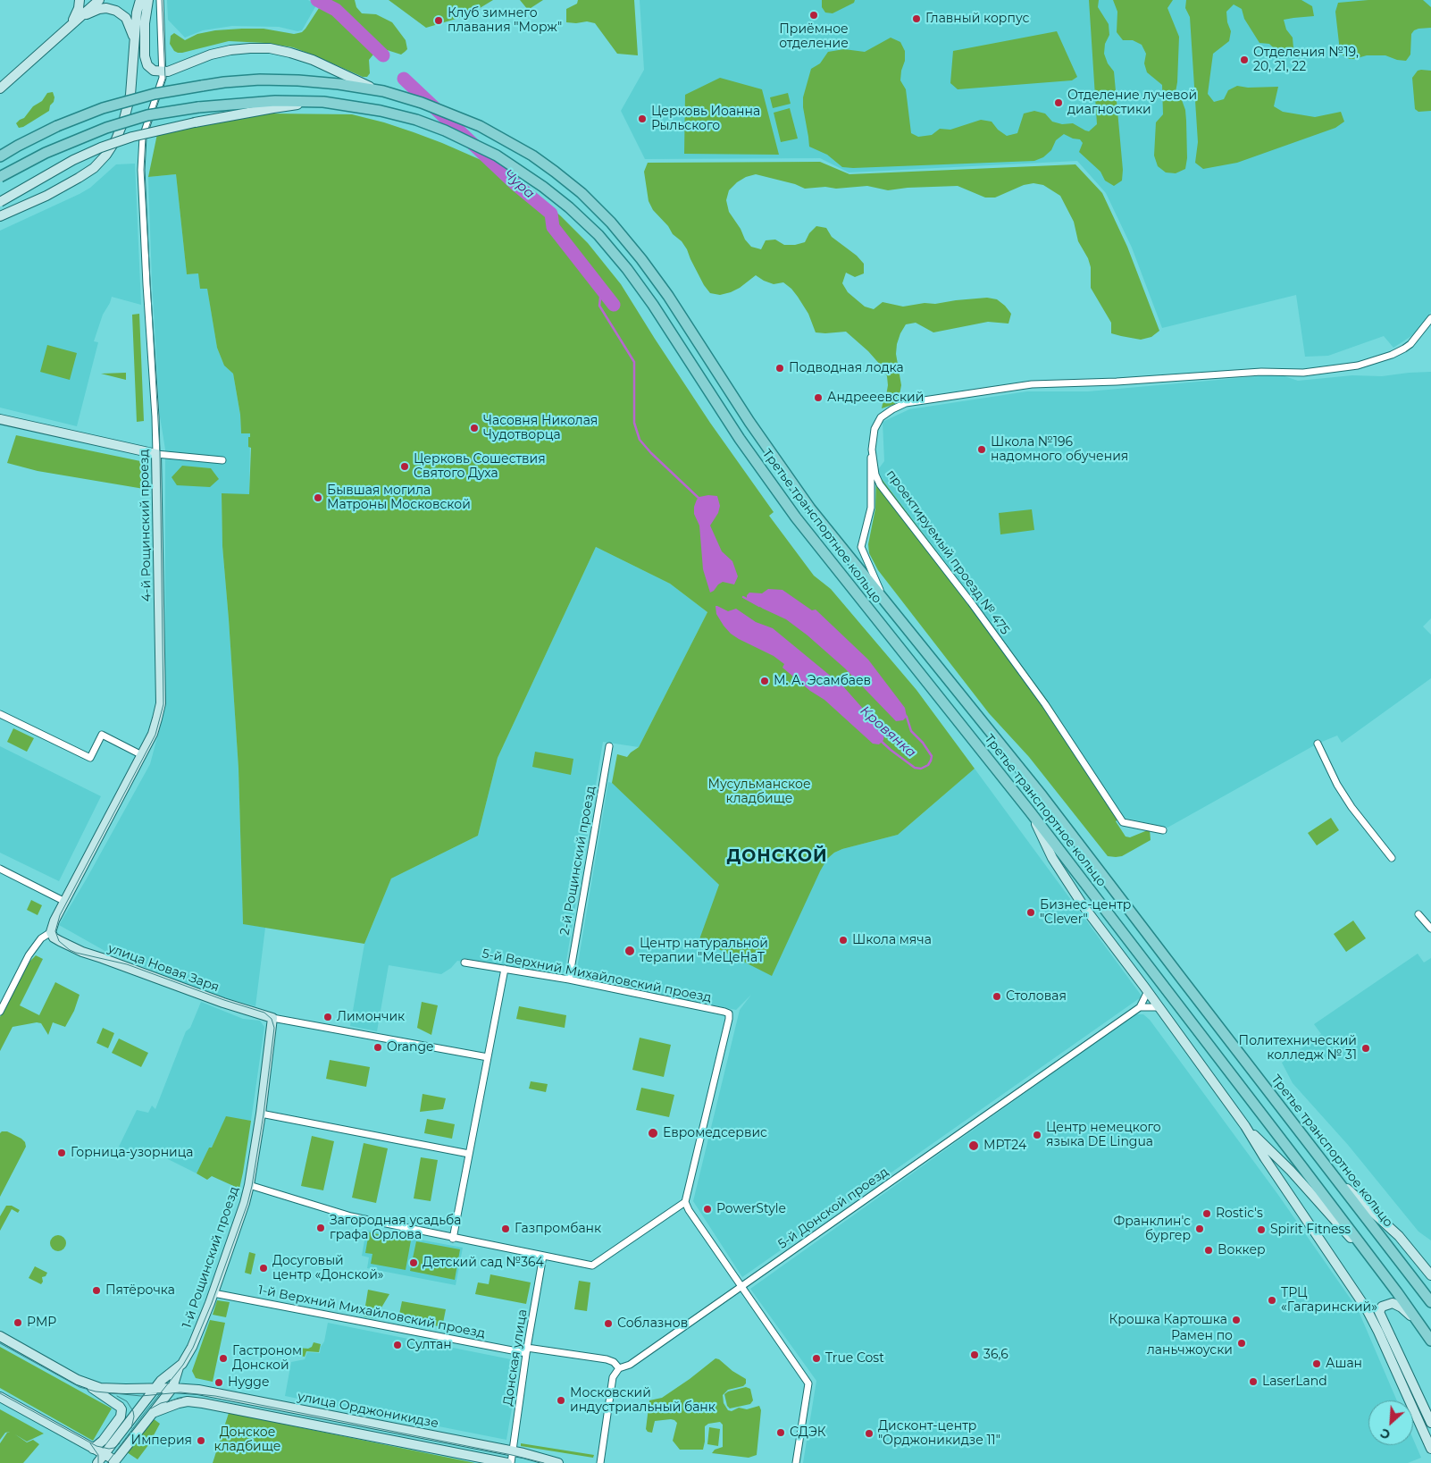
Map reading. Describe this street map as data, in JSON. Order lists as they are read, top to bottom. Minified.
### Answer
{"streets":{"main road":["4-й Рощинский проезд","Третье транспортное кольцо","улица Новая Заря","1-й Рощинский проезд","улица Орджоникидзе"],"street":["проектируемый проезд № 475","2-й Рощинский проезд","5-й Верхний Михайловский проезд","5-й Донской проезд","1-й Верхний Михайловский проезд","Донская улица"]},"crossings":[["4-й Рощинский проезд","улица Новая Заря"],["2-й Рощинский проезд","5-й Верхний Михайловский проезд"],["улица Новая Заря","1-й Рощинский проезд"],["5-й Донской проезд","1-й Верхний Михайловский проезд"],["1-й Рощинский проезд","1-й Верхний Михайловский проезд"],["1-й Рощинский проезд","улица Орджоникидзе"],["1-й Верхний Михайловский проезд","Донская улица"],["Донская улица","улица Орджоникидзе"]],"districts":["ДОНСКОЙ"],"water":["Чура","Кровянка"],"parks":["Мусульманское кладбище","Донское кладбище"],"places":["Приёмное отделение","Главный корпус","Клуб зимнего плавания \"Морж\"","Отделения №19, 20, 21, 22","Отделение лучевой диагностики","Церковь Иоанна Рыльского","Подводная лодка","Андрееевский","Часовня Николая Чудотворца","Школа №196 надомного обучения","Церковь Сошествия Святого Духа","Бывшая могила Матроны Московской","М. А. Эсамбаев","Бизнес-центр \"Clever\"","Школа мяча","Центр натуральной терапии \"МеЦеНаТ","Столовая","Лимончик","Orange","Политехнический колледж № 31","Евромедсервис","Центр немецкого языка DE Lingua","МРТ24","Горница-узорница","PowerStyle","Rostic's","Загородная усадьба графа Орлова","Газпромбанк","Франклин'с бургер","Spirit Fitness","Воккер","Детский сад №364","Досуговый центр «Донской»","Пятёрочка","ТРЦ «Гагаринский»","Крошка Картошка","PMP","Соблазнов","Рамен по ланьчжоуски","Султан","36,6","Гастроном Донской","True Cost","Ашан","LaserLand","Hygge","Московский индустриальный банк","СДЭК","Дисконт-центр \"Орджоникидзе 11\"","Империя"],"north":"bottom left"}
